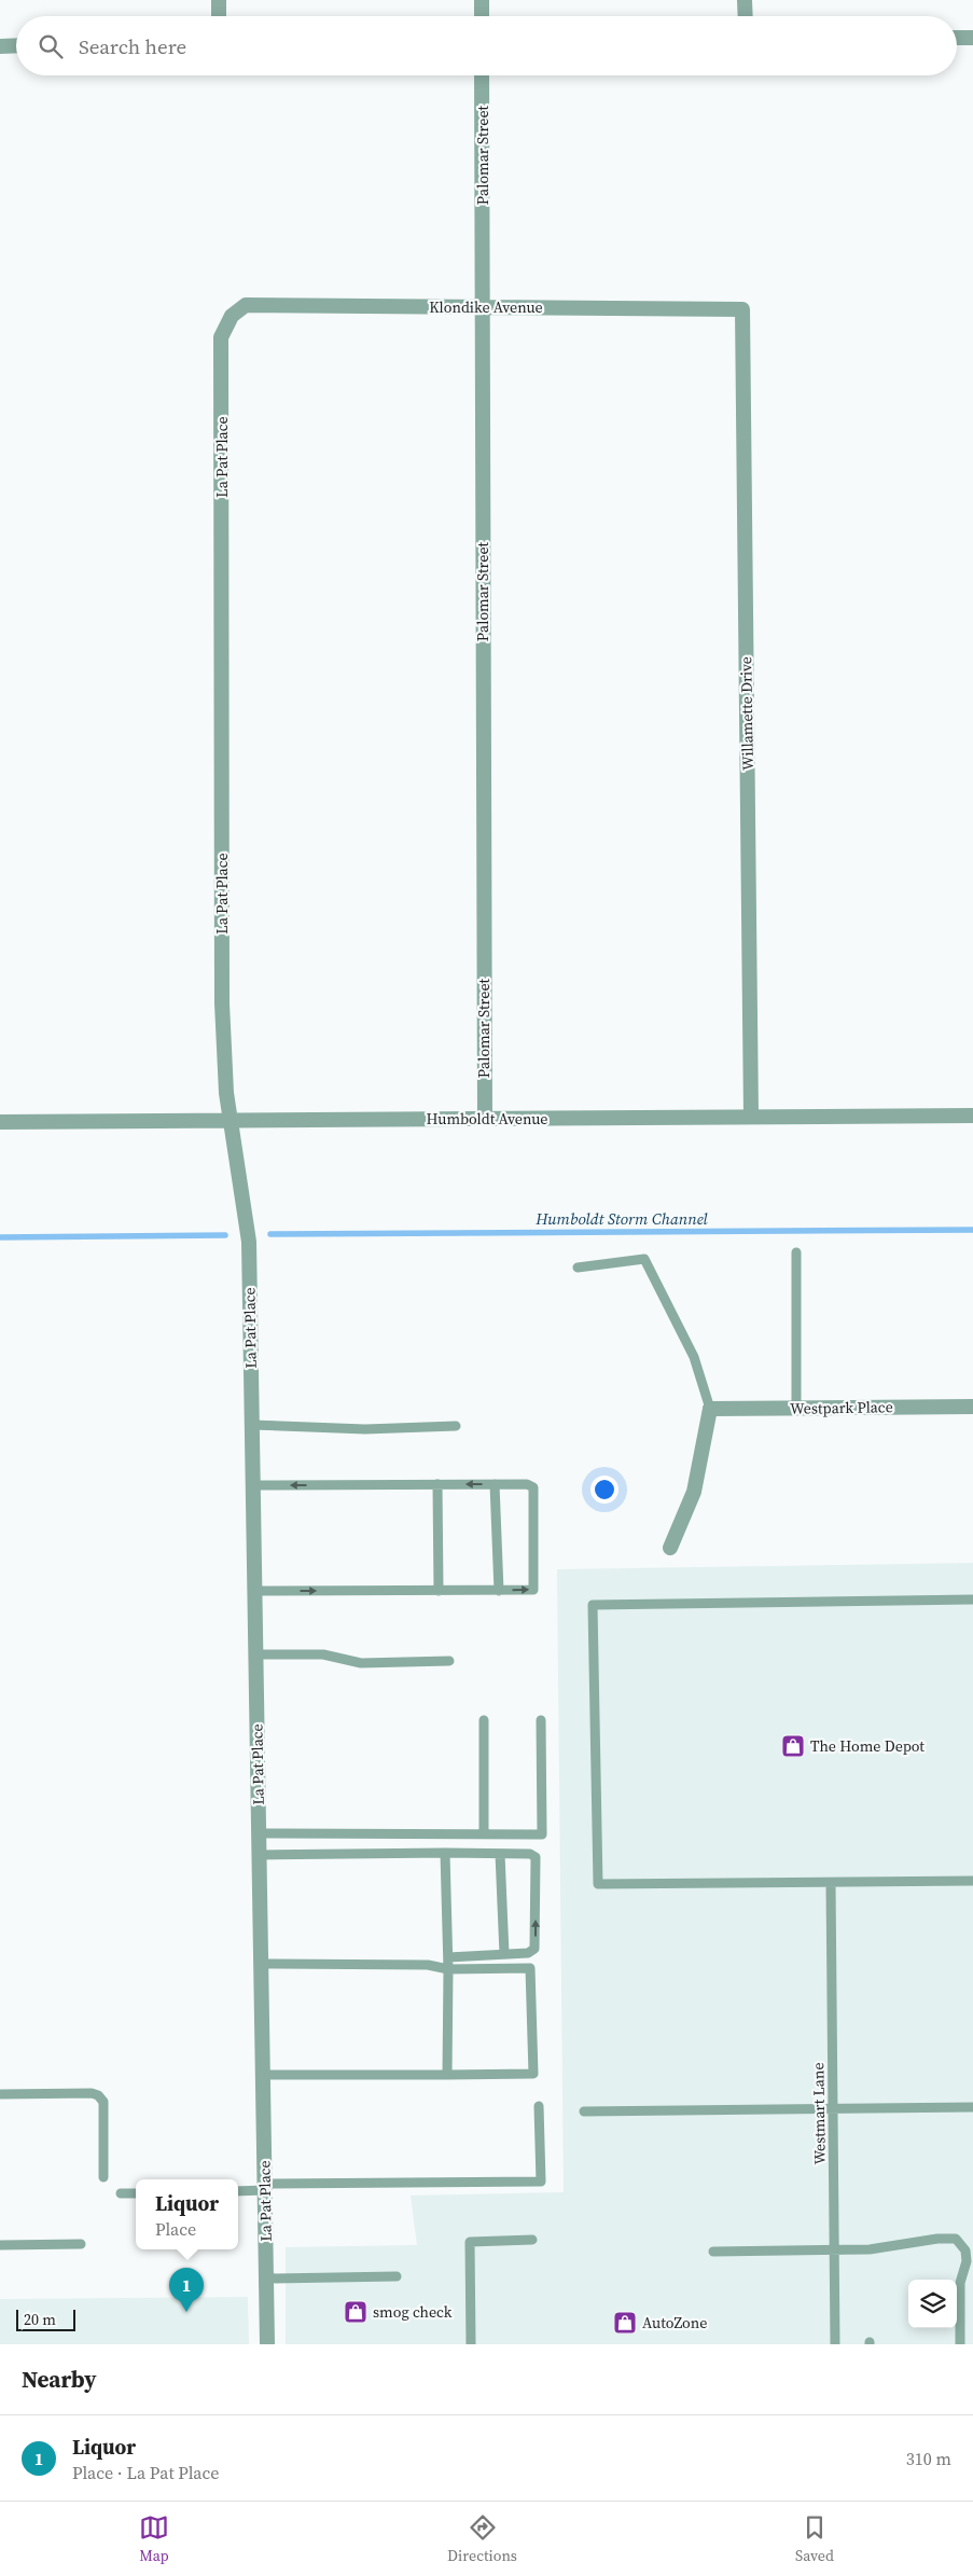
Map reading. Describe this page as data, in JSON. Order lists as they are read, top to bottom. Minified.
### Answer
{"streets":{"street":["Palomar Street","Klondike Avenue","La Pat Place","Willamette Drive","Humboldt Avenue","Westpark Place"],"lane":["Westmart Lane"]},"crossings":[["Palomar Street","Klondike Avenue"],["Palomar Street","Humboldt Avenue"],["Klondike Avenue","La Pat Place"],["Klondike Avenue","Willamette Drive"],["La Pat Place","Humboldt Avenue"],["Willamette Drive","Humboldt Avenue"]],"water":["Humboldt Storm Channel"],"places":{"shop":["The Home Depot","smog check","AutoZone"]},"scale_bar":"20 m","page":{"search":"Search here","popup":["Liquor","Place"],"pins":"1","scale":"20 m","heading":"Nearby","list":[{"mark":"1","name":"Liquor","note":"Place · La Pat Place","value":"310 m"}],"nav":["Map","Directions","Saved"]}}
